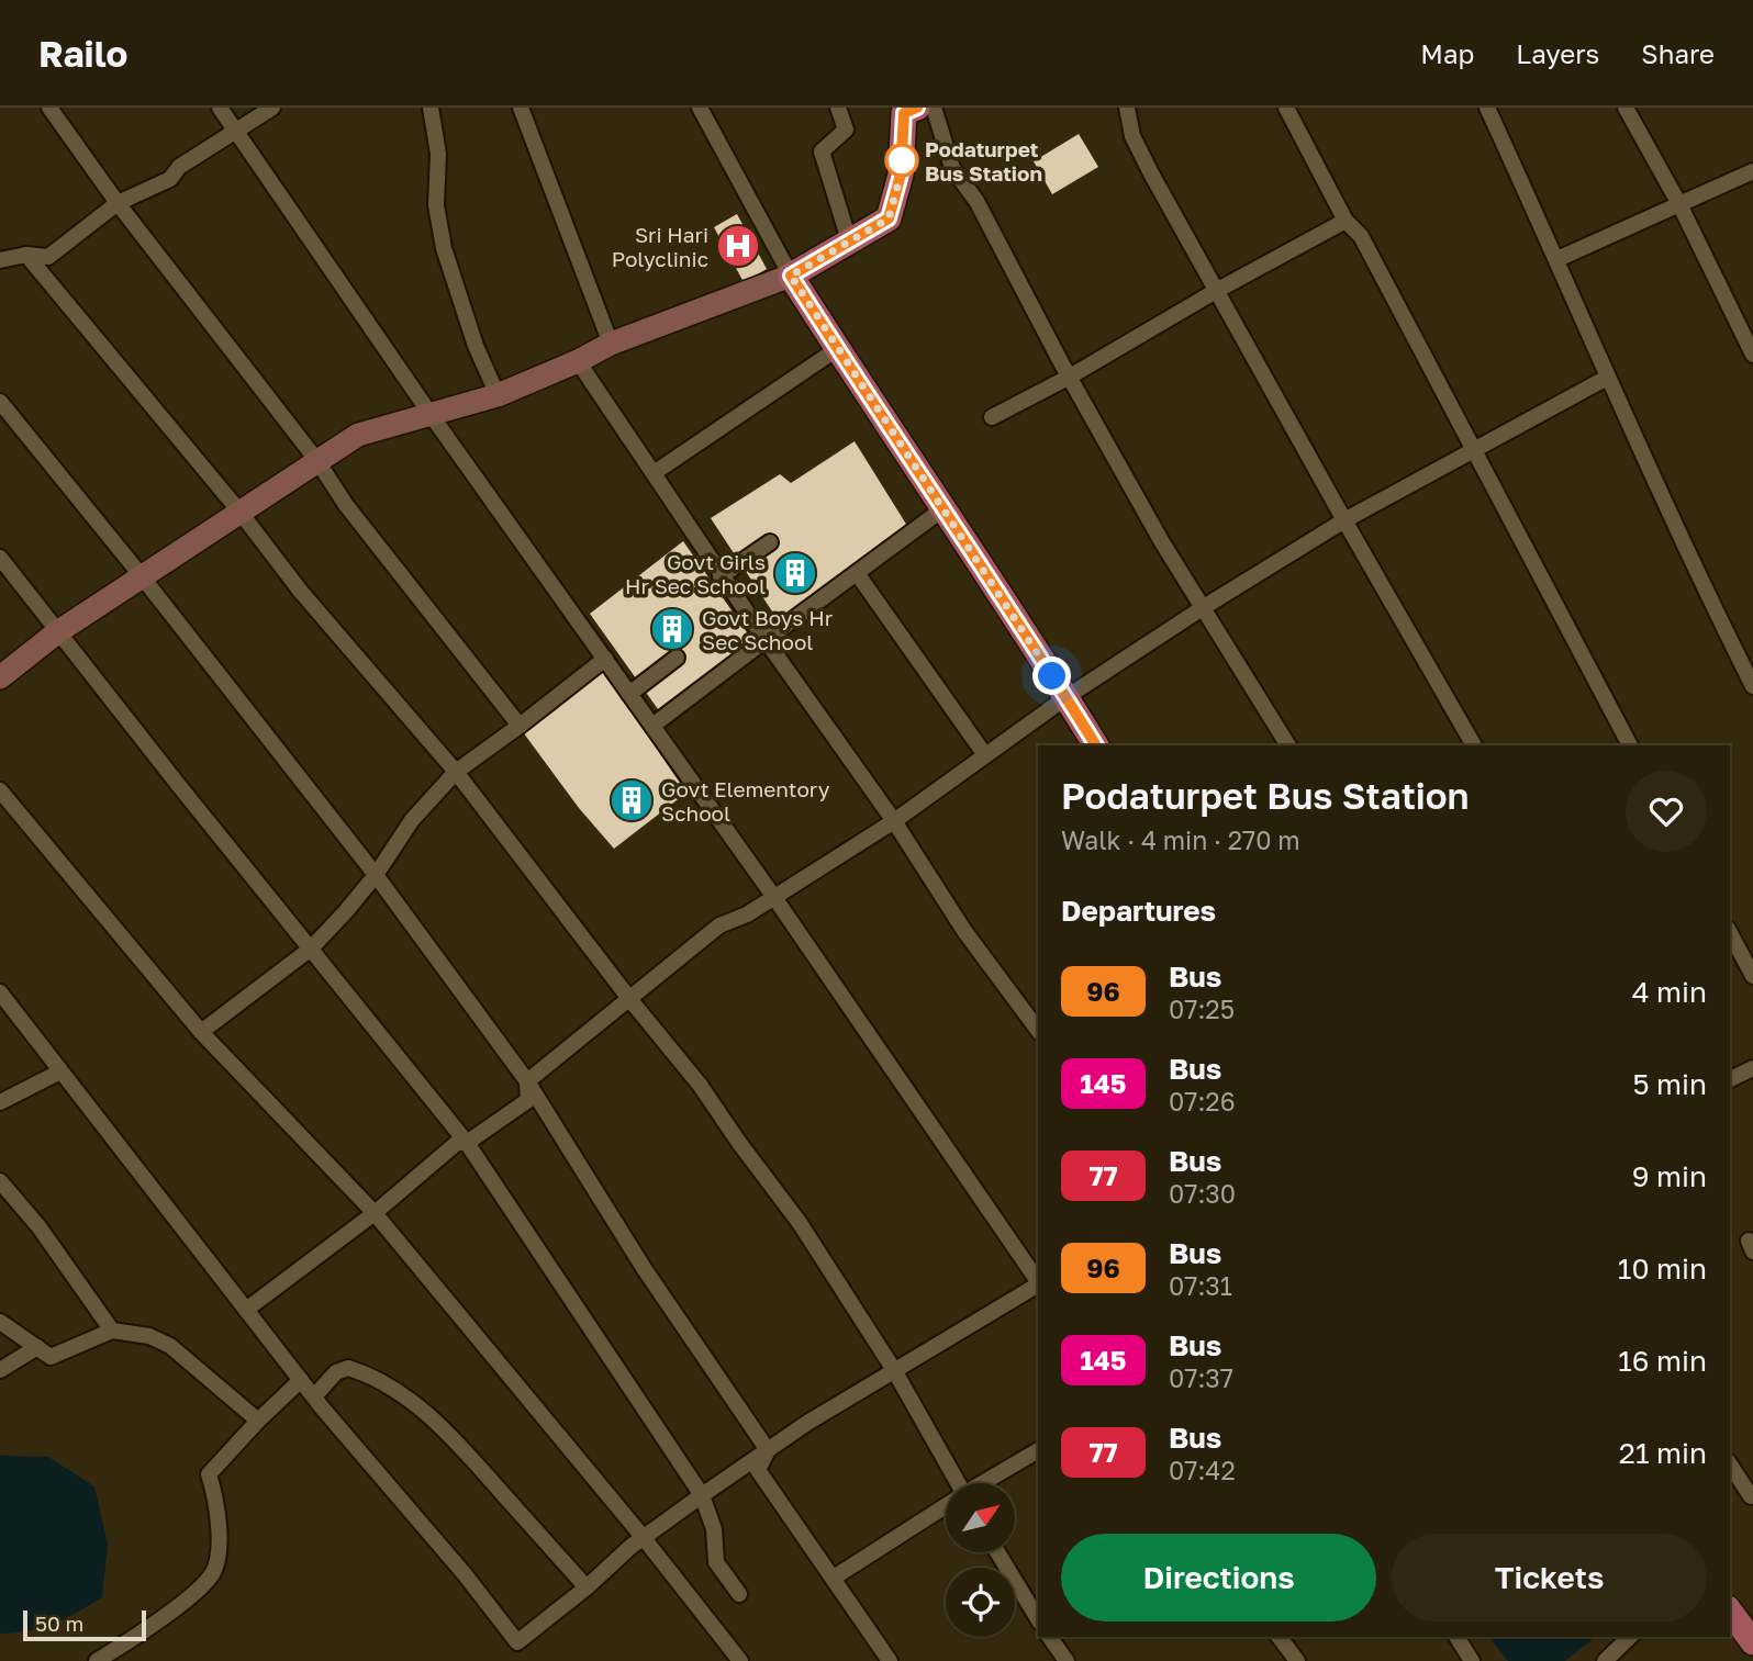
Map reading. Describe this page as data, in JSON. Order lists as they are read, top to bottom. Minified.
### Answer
{"places":{"other":["Podaturpet Bus Station"],"hospital":["Sri Hari Polyclinic"],"building":["Govt Girls Hr Sec School","Govt Boys Hr Sec School","Govt Elementory School"]},"lines":["bus line 96"],"scale_bar":"50 m","north":"top right","page":{"header":"Railo","nav":["Map","Layers","Share"],"heading":[["Podaturpet Bus Station","Walk · 4 min · 270 m"],"Departures"],"list":[{"mark":"96","name":"Bus","note":"07:25","value":"4 min"},{"mark":"145","name":"Bus","note":"07:26","value":"5 min"},{"mark":"77","name":"Bus","note":"07:30","value":"9 min"},{"mark":"96","name":"Bus","note":"07:31","value":"10 min"},{"mark":"145","name":"Bus","note":"07:37","value":"16 min"},{"mark":"77","name":"Bus","note":"07:42","value":"21 min"}],"buttons":["Directions","Tickets"],"scale":"50 m"}}
